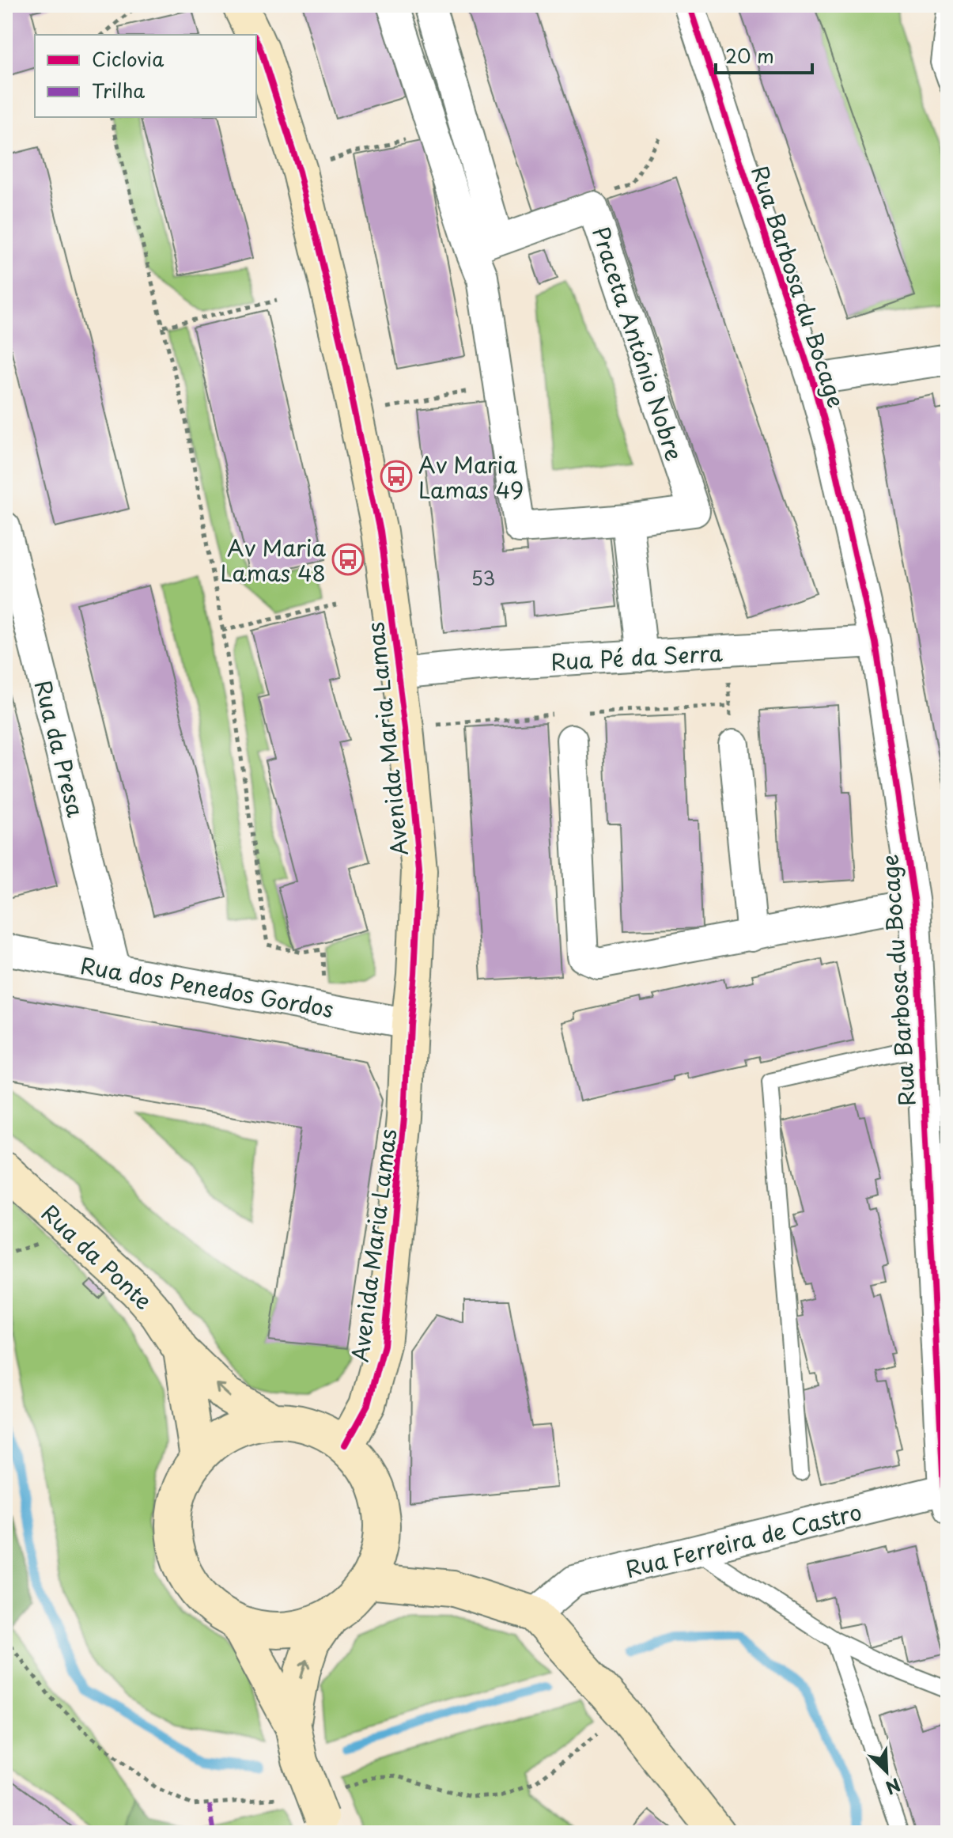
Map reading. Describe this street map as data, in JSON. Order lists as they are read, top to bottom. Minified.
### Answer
{"streets":{"street":["Rua Barbosa du Bocage","Praceta António Nobre","Rua Pé da Serra","Avenida Maria Lamas","Rua da Presa","Rua dos Penedos Gordos","Rua da Ponte","Rua Ferreira de Castro"]},"crossings":[["Rua Barbosa du Bocage","Rua Pé da Serra"],["Rua Barbosa du Bocage","Rua Ferreira de Castro"],["Rua Pé da Serra","Avenida Maria Lamas"],["Avenida Maria Lamas","Rua dos Penedos Gordos"],["Rua da Presa","Rua dos Penedos Gordos"]],"places":{"bus stop":["Av Maria Lamas 49","Av Maria Lamas 48"]},"house_numbers":["53"],"legend":["Ciclovia","Trilha"],"scale_bar":"20 m","north":"bottom right"}
